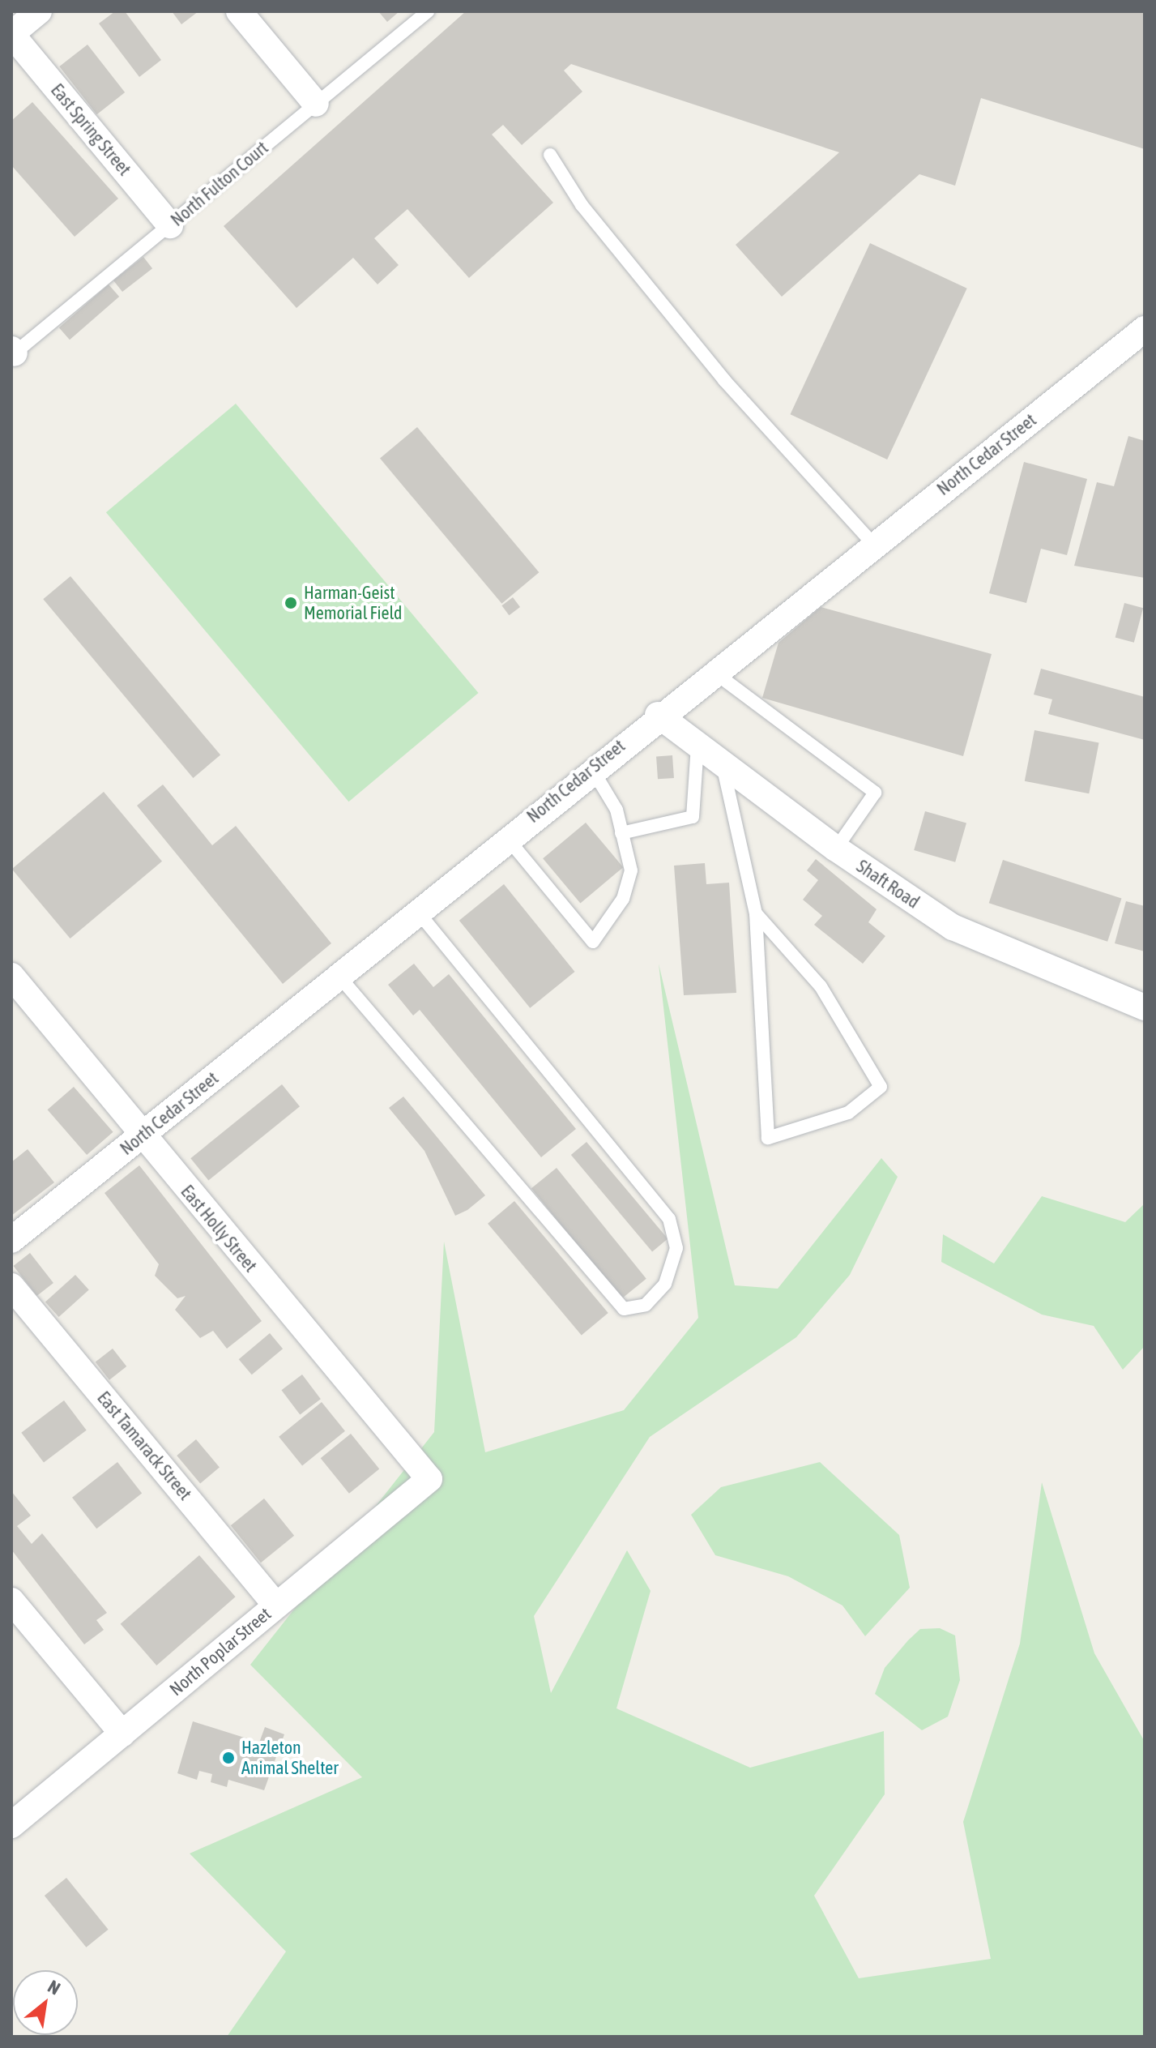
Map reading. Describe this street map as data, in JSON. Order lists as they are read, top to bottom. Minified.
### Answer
{"streets":{"street":["East Spring Street","North Cedar Street","Shaft Road","East Holly Street","East Tamarack Street","North Poplar Street"],"lane":["North Fulton Court"]},"crossings":[["East Spring Street","North Fulton Court"],["North Cedar Street","Shaft Road"],["North Cedar Street","East Holly Street"],["East Holly Street","North Poplar Street"],["East Tamarack Street","North Poplar Street"]],"places":["Harman-Geist Memorial Field","Hazleton Animal Shelter"],"north":"top right"}
